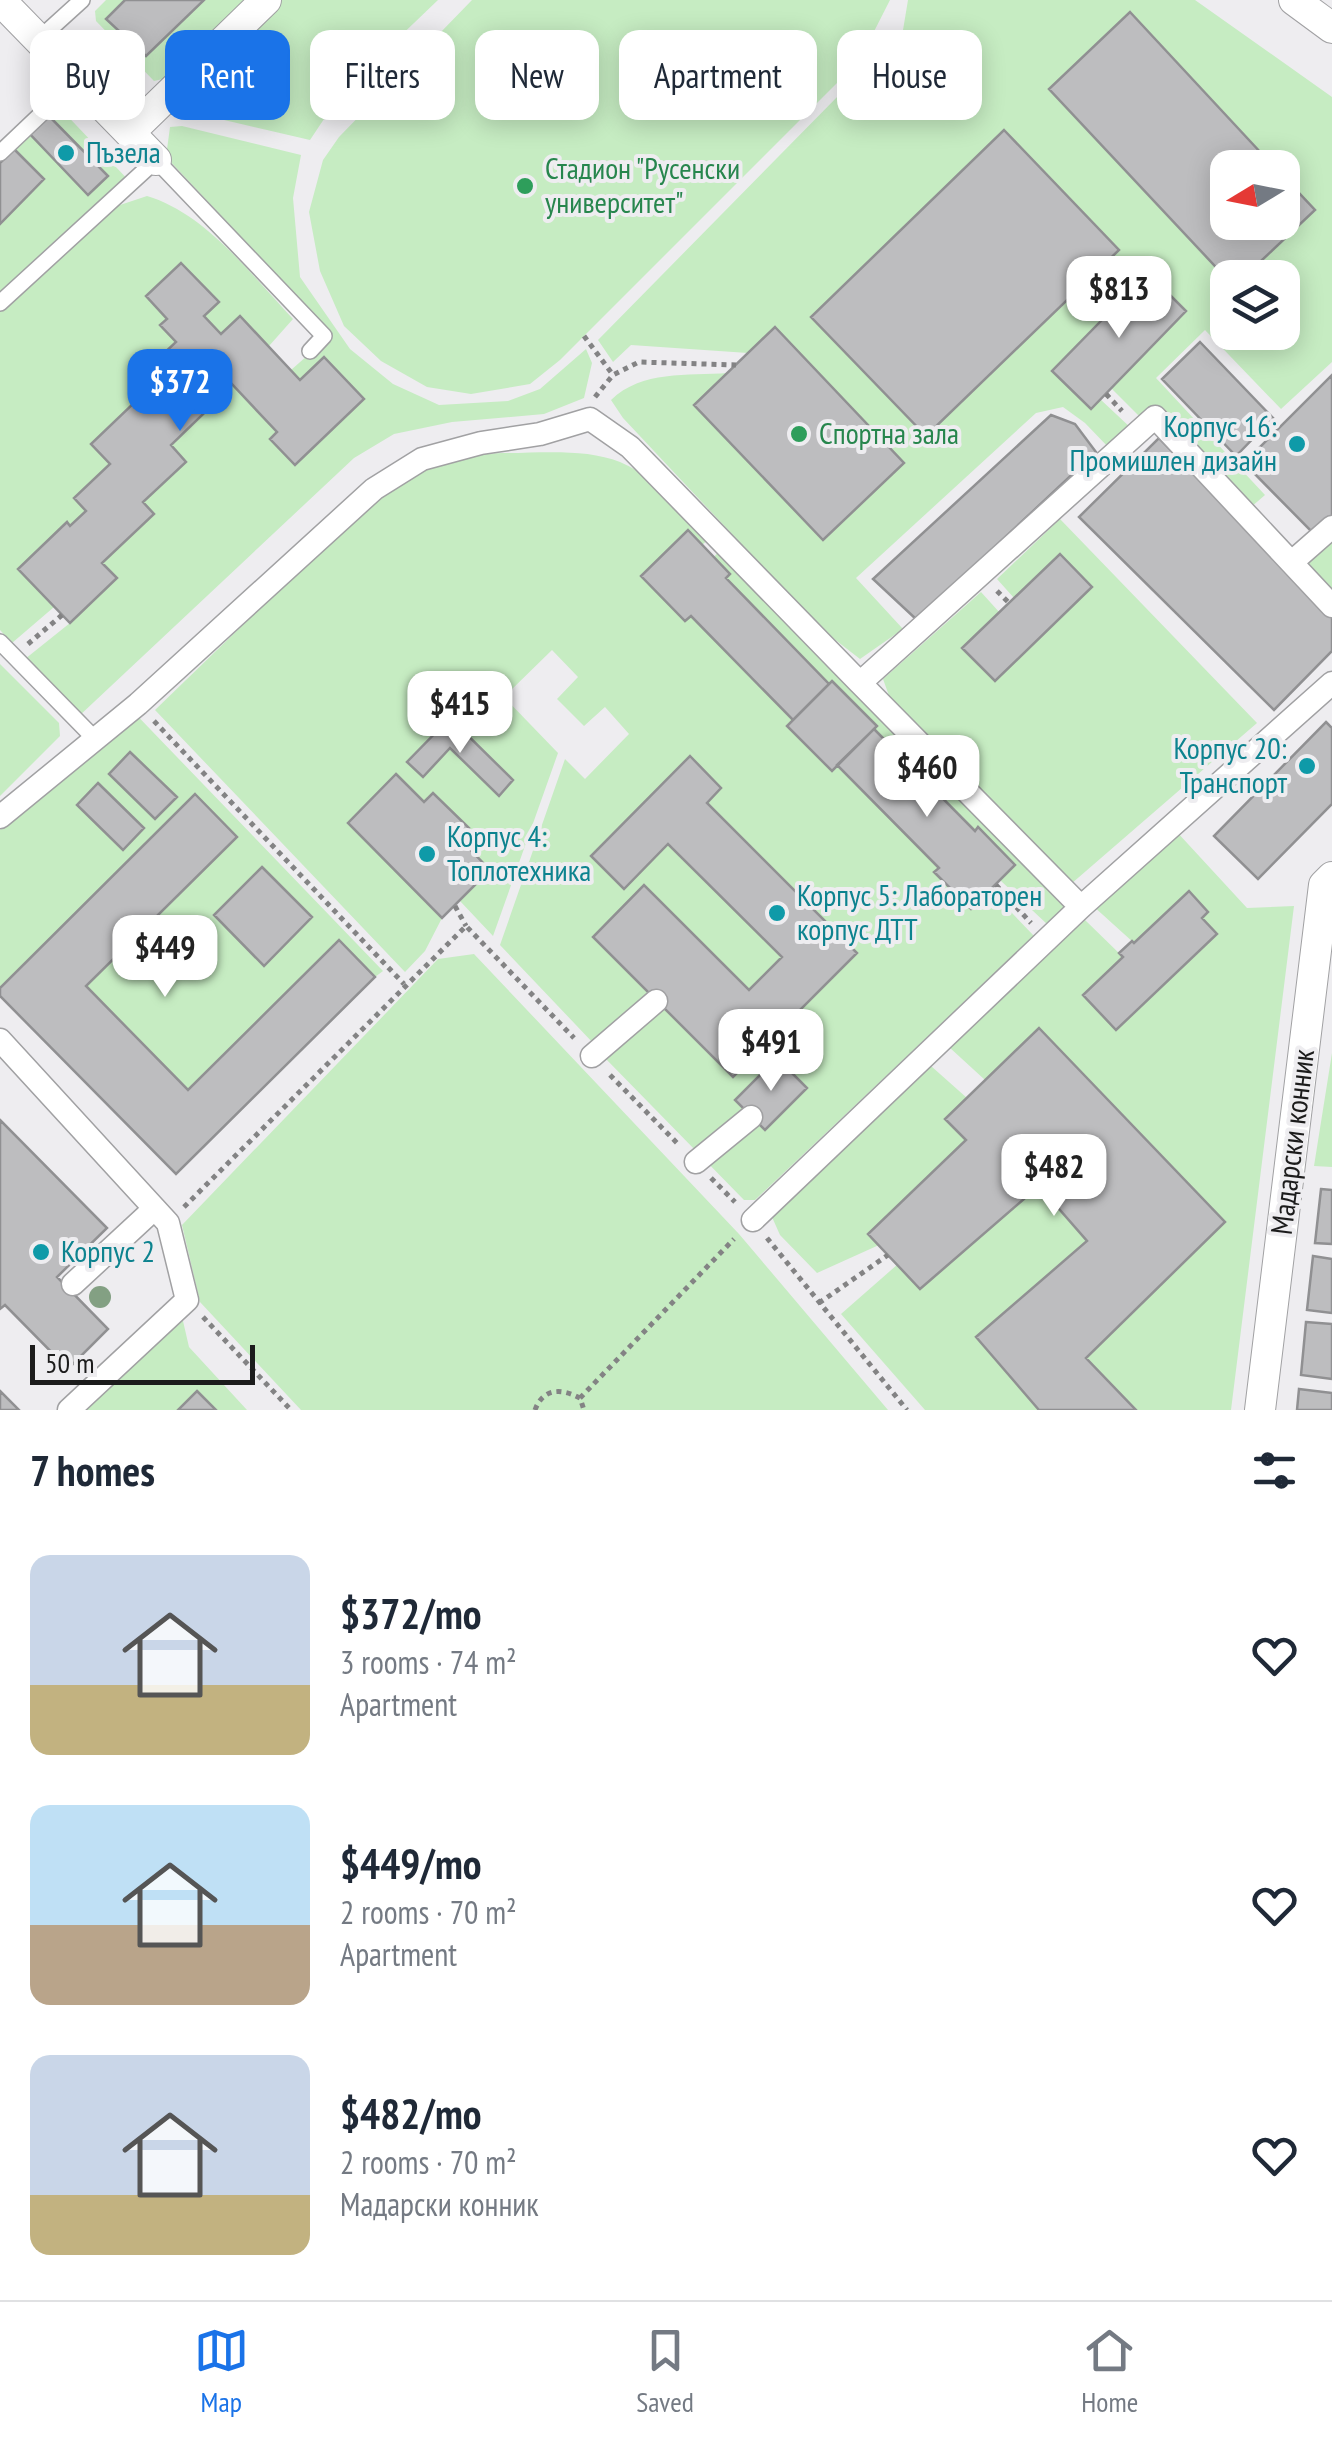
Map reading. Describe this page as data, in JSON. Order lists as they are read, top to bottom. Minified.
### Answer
{"streets":{"street":["Мадарски конник"]},"places":["Пъзела","Стадион \"Русенски университет\"","Спортна зала","Корпус 16: Промишлен дизайн","Корпус 20: Транспорт","Корпус 4: Топлотехника","Корпус 5: Лабораторен корпус ДТТ","Корпус 2"],"scale_bar":"50 m","north":"left","page":{"chip":["Buy","Rent","Filters","New","Apartment","House"],"price":["$813","$372","$415","$460","$449","$491","$482"],"scale":"50 m","heading":"7 homes","list":[{"name":"$372/mo","note":"3 rooms · 74 m² · Apartment"},{"name":"$449/mo","note":"2 rooms · 70 m² · Apartment"},{"name":"$482/mo","note":"2 rooms · 70 m² · Мадарски конник"}],"tabs":["Map","Saved","Home"]}}
